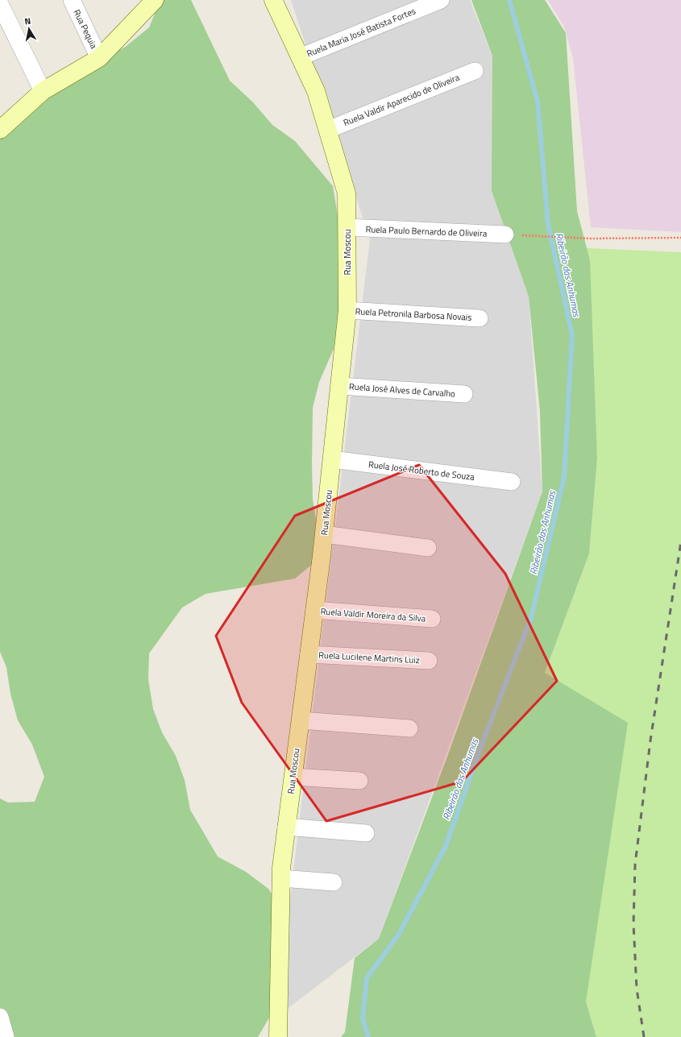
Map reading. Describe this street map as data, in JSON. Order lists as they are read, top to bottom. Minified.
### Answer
{"streets":{"street":["Rua Pequia","Ruela Maria José Batista Fortes","Ruela Valdir Aparecido de Oliveira","Ruela Paulo Bernardo de Oliveira","Rua Moscou","Ruela Petronila Barbosa Novais","Ruela José Alves de Carvalho","Ruela José Roberto de Souza","Ruela Valdir Moreira da Silva","Ruela Lucilene Martins Luiz"]},"crossings":[["Ruela Maria José Batista Fortes","Rua Moscou"],["Ruela Valdir Aparecido de Oliveira","Rua Moscou"],["Ruela Paulo Bernardo de Oliveira","Rua Moscou"],["Rua Moscou","Ruela Petronila Barbosa Novais"],["Rua Moscou","Ruela José Alves de Carvalho"],["Rua Moscou","Ruela José Roberto de Souza"],["Rua Moscou","Ruela Valdir Moreira da Silva"],["Rua Moscou","Ruela Lucilene Martins Luiz"]],"water":["Ribeirão das Anhumas"],"north":"top"}
